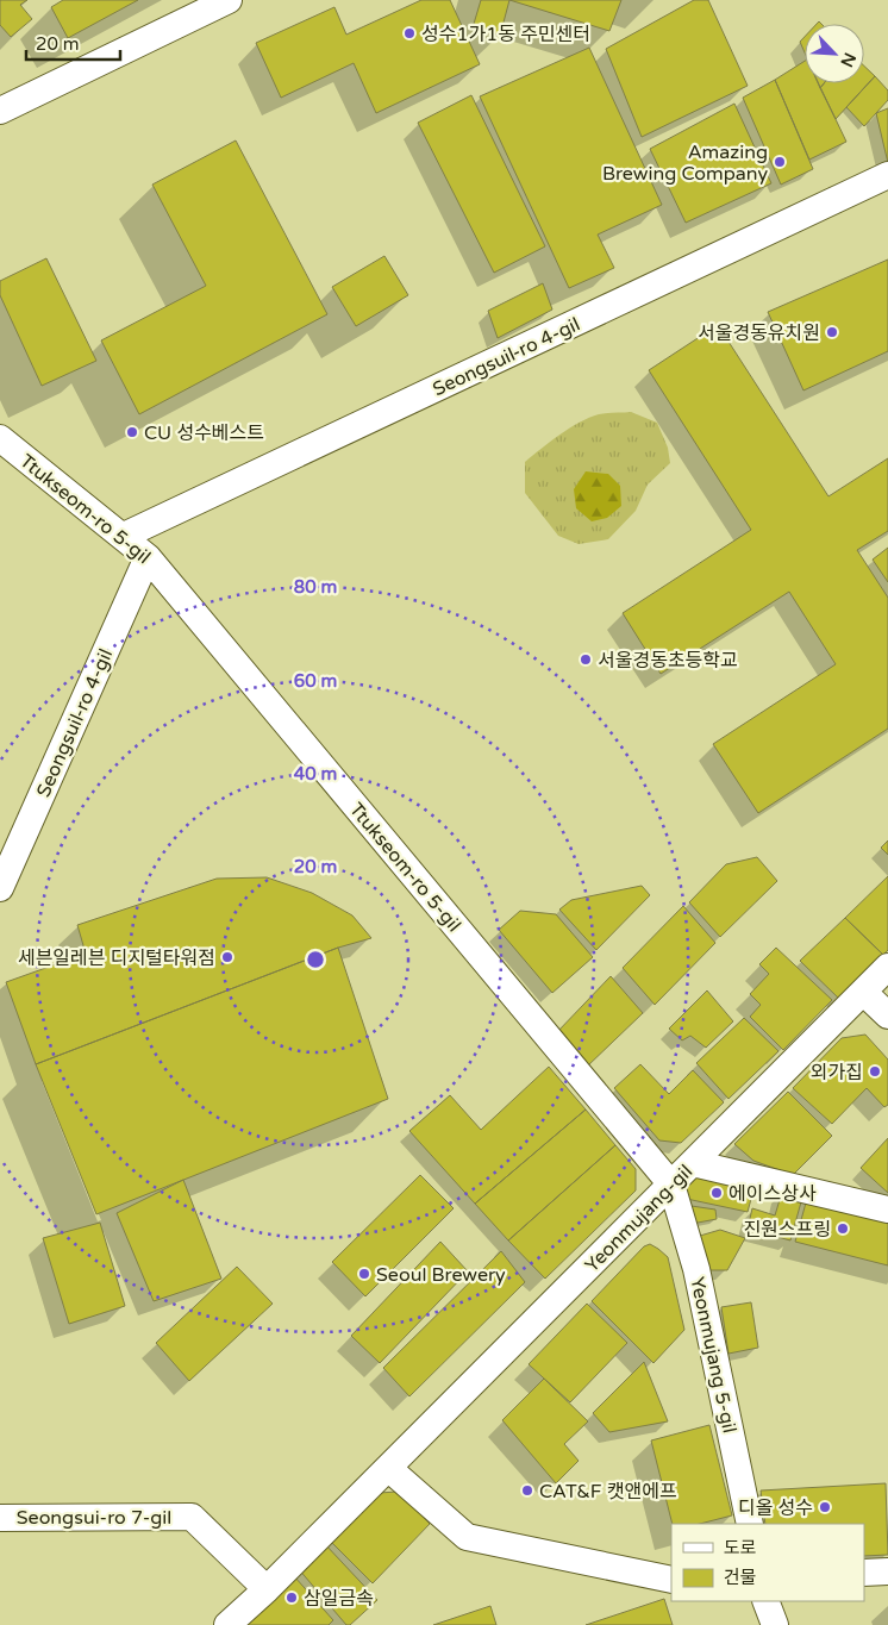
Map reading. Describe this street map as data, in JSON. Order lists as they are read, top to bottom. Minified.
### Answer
{"streets":{"street":["Seongsuil-ro 4-gil","Ttukseom-ro 5-gil","Yeonmujang-gil","Yeonmujang 5-gil","Seongsui-ro 7-gil"]},"crossings":[["Seongsuil-ro 4-gil","Ttukseom-ro 5-gil"],["Ttukseom-ro 5-gil","Yeonmujang-gil"],["Ttukseom-ro 5-gil","Yeonmujang 5-gil"],["Yeonmujang-gil","Yeonmujang 5-gil"],["Yeonmujang-gil","Seongsui-ro 7-gil"]],"places":["성수1가1동 주민센터","Amazing Brewing Company","서울경동유치원","CU 성수베스트","서울경동초등학교","세븐일레븐 디지털타워점","외가집","에이스상사","진원스프링","Seoul Brewery","CAT&F 캣앤에프","디올 성수","삼일금속"],"legend":["도로","건물"],"scale_bar":"20 m","north":"bottom right","rings":["80 m","60 m","40 m","20 m"]}
